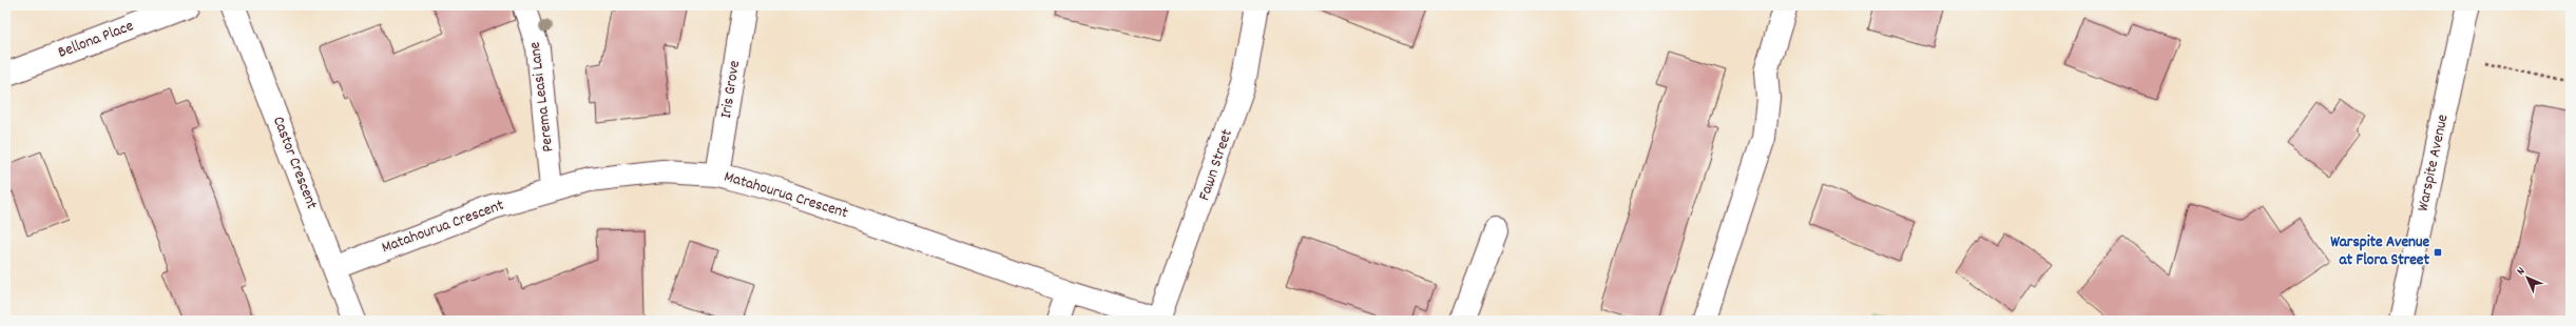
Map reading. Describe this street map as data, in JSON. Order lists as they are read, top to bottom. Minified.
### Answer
{"streets":{"street":["Bellona Place","Iris Grove","Perema Leasi Lane","Castor Crescent","Warspite Avenue","Fawn Street","Matahourua Crescent"]},"crossings":[["Iris Grove","Matahourua Crescent"],["Perema Leasi Lane","Matahourua Crescent"],["Castor Crescent","Matahourua Crescent"],["Fawn Street","Matahourua Crescent"]],"places":{"transit":["Warspite Avenue at Flora Street"]},"north":"top left"}
